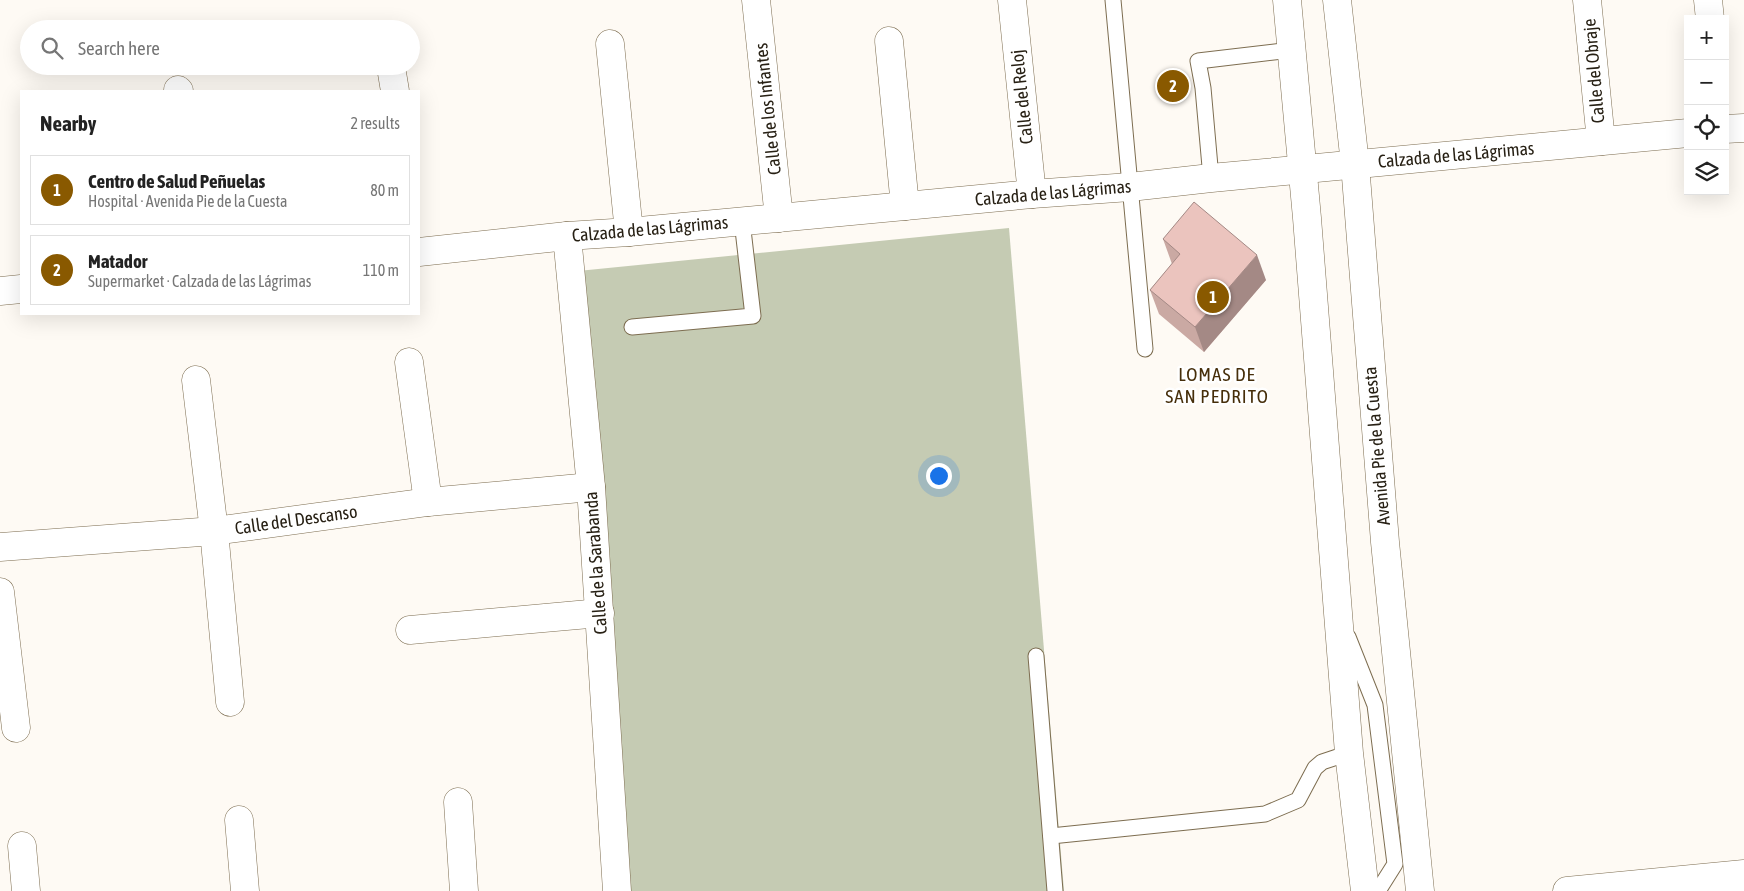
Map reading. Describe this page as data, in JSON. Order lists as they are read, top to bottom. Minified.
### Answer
{"streets":{"street":["Calle del Obraje","Calle del Reloj","Calle de los Infantes","Calzada de las Lágrimas","Avenida Pie de la Cuesta","Calle del Descanso","Calle de la Sarabanda"]},"crossings":[["Calle del Obraje","Calzada de las Lágrimas"],["Calle del Reloj","Calzada de las Lágrimas"],["Calle de los Infantes","Calzada de las Lágrimas"],["Calzada de las Lágrimas","Avenida Pie de la Cuesta"],["Calzada de las Lágrimas","Calle de la Sarabanda"],["Calle del Descanso","Calle de la Sarabanda"]],"districts":["LOMAS DE SAN PEDRITO"],"page":{"map_buttons":["+","−"],"search":"Search here","pins":["2","1"],"heading":["Nearby","2 results"],"list":[{"mark":"1","name":"Centro de Salud Peñuelas","note":"Hospital · Avenida Pie de la Cuesta","value":"80 m"},{"mark":"2","name":"Matador","note":"Supermarket · Calzada de las Lágrimas","value":"110 m"}]}}
